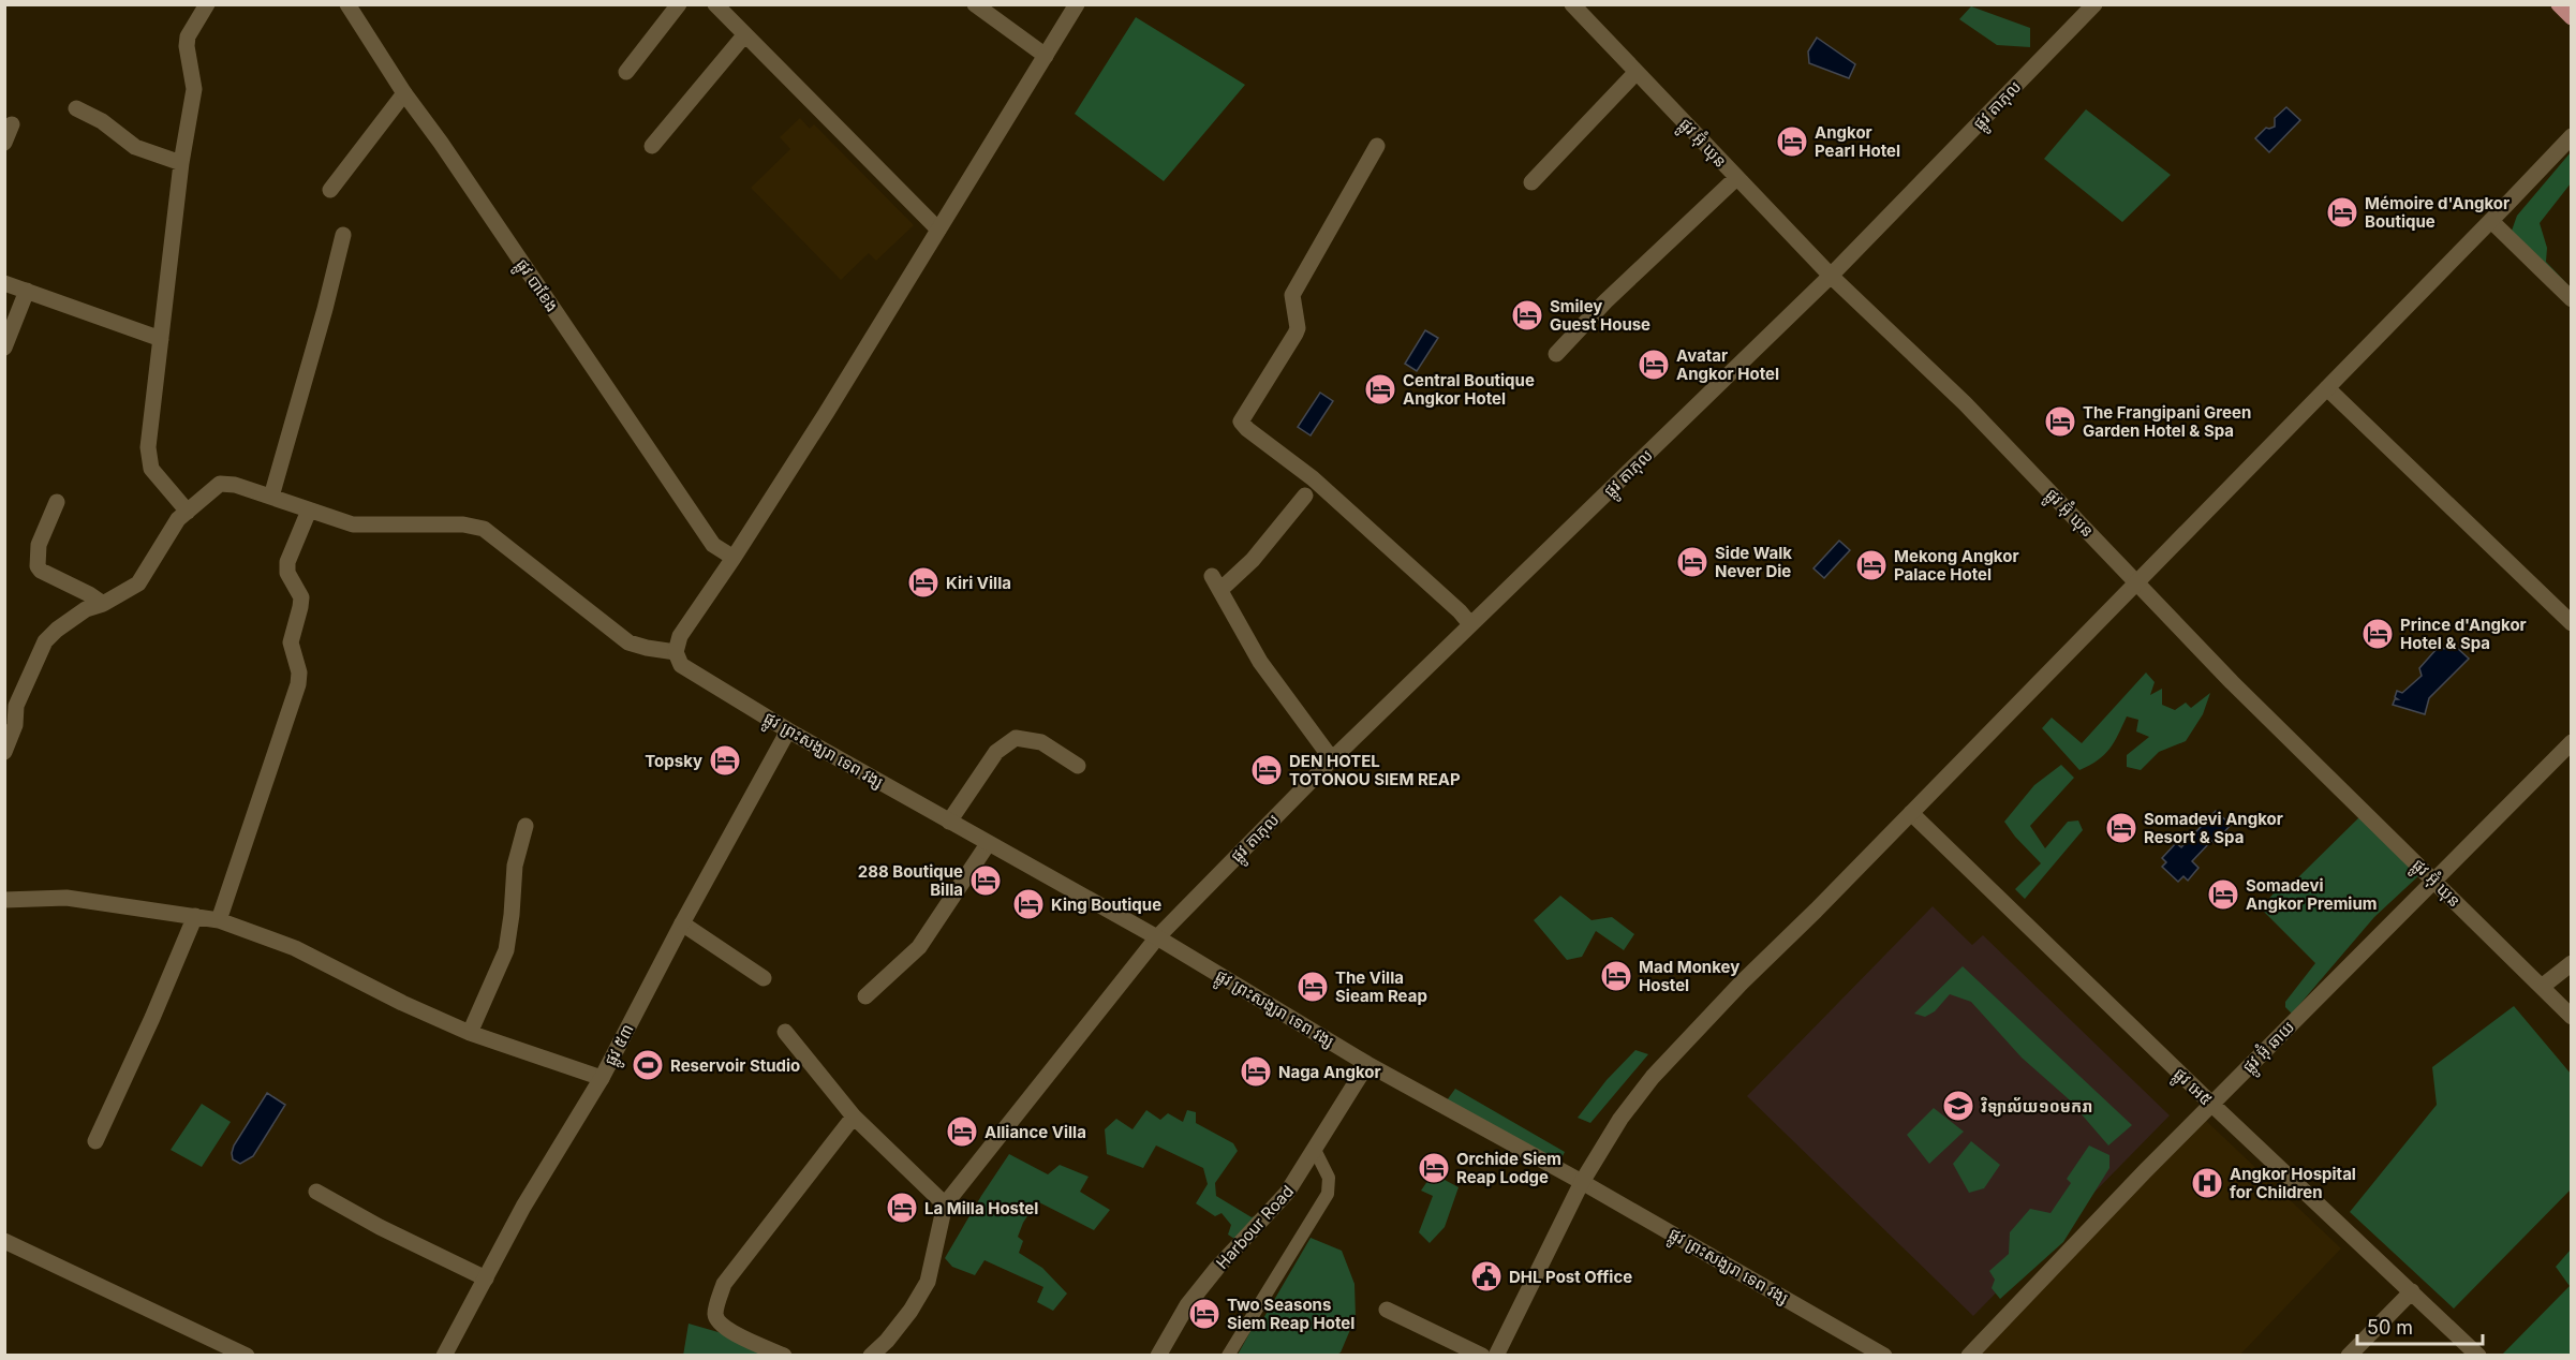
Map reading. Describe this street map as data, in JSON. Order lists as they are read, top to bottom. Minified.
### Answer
{"streets":{"street":["ផ្លូវ តាភុល","ផ្លូវ អ៊ុំ ឃុន","ផ្លូវ បាខែង","ផ្លូវ ព្រះសង្ឃរា ទេព វង្ស","ផ្លូវ ៥៣","ផ្លូវ អ៊ុំ ឆាយ","ផ្លូវ អេ៥","Harbour Road"]},"crossings":[["ផ្លូវ តាភុល","ផ្លូវ អ៊ុំ ឃុន"],["ផ្លូវ តាភុល","ផ្លូវ ព្រះសង្ឃរា ទេព វង្ស"],["ផ្លូវ អ៊ុំ ឃុន","ផ្លូវ អ៊ុំ ឆាយ"],["ផ្លូវ ព្រះសង្ឃរា ទេព វង្ស","ផ្លូវ ៥៣"],["ផ្លូវ ព្រះសង្ឃរា ទេព វង្ស","Harbour Road"],["ផ្លូវ អ៊ុំ ឆាយ","ផ្លូវ អេ៥"]],"places":{"hotel":["Angkor Pearl Hotel","Mémoire d'Angkor Boutique","Smiley Guest House","Avatar Angkor Hotel","Central Boutique Angkor Hotel","The Frangipani Green Garden Hotel & Spa","Side Walk Never Die","Mekong Angkor Palace Hotel","Kiri Villa","Prince d'Angkor Hotel & Spa","Topsky","DEN HOTEL TOTONOU SIEM REAP","Somadevi Angkor Resort & Spa","288 Boutique Billa","Somadevi Angkor Premium","King Boutique","Mad Monkey Hostel","The Villa Sieam Reap","Naga Angkor","Alliance Villa","Orchide Siem Reap Lodge","La Milla Hostel","Two Seasons Siem Reap Hotel"],"sports":["Reservoir Studio"],"school or university":["វិទ្យាល័យ១០មករា"],"hospital":["Angkor Hospital for Children"],"public building":["DHL Post Office"]},"scale_bar":"50 m"}
